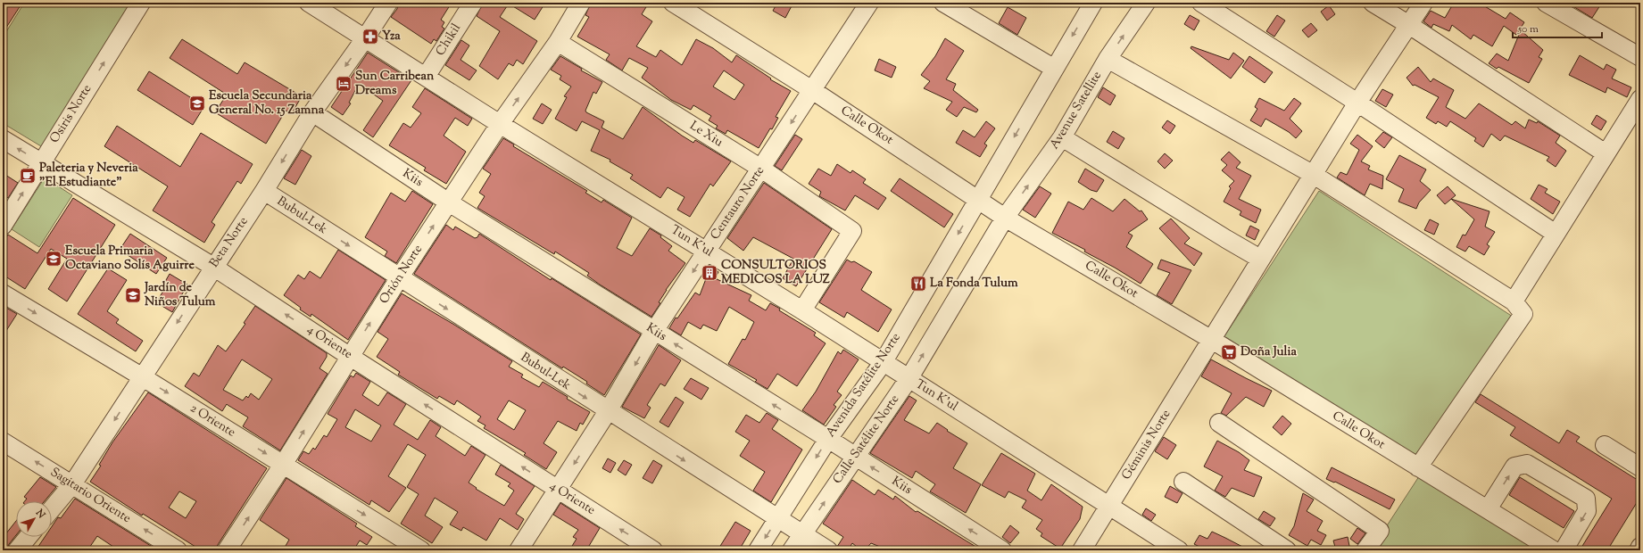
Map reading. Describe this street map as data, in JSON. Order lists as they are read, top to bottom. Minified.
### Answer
{"streets":{"street":["Chikil","Avenue Satellite","Osiris Norte","Calle Okot","Le Xiu","Kiis","Centauro Norte","Bubul-Lek","Tun K'ul","Beta Norte","Orión Norte","4 Oriente","Avenida Satélite Norte","2 Oriente","Calle Satélite Norte","Géminis Norte","Sagitario Oriente"]},"crossings":[["Chikil","Tun K'ul"],["Avenue Satellite","Calle Okot"],["Avenue Satellite","Calle Satélite Norte"],["Osiris Norte","4 Oriente"],["Calle Okot","Centauro Norte"],["Calle Okot","Avenida Satélite Norte"],["Calle Okot","Calle Satélite Norte"],["Calle Okot","Géminis Norte"],["Le Xiu","Centauro Norte"],["Le Xiu","Tun K'ul"],["Le Xiu","Orión Norte"],["Kiis","Centauro Norte"],["Kiis","Beta Norte"],["Kiis","Orión Norte"],["Kiis","Avenida Satélite Norte"],["Kiis","Calle Satélite Norte"],["Centauro Norte","Bubul-Lek"],["Centauro Norte","Tun K'ul"],["Centauro Norte","4 Oriente"],["Bubul-Lek","Beta Norte"],["Bubul-Lek","Orión Norte"],["Bubul-Lek","Avenida Satélite Norte"],["Bubul-Lek","Calle Satélite Norte"],["Tun K'ul","Beta Norte"],["Tun K'ul","Orión Norte"],["Tun K'ul","Avenida Satélite Norte"],["Tun K'ul","Calle Satélite Norte"],["Tun K'ul","Géminis Norte"],["Beta Norte","4 Oriente"],["Beta Norte","2 Oriente"],["Beta Norte","Sagitario Oriente"],["Orión Norte","4 Oriente"],["Orión Norte","2 Oriente"]],"one_way":["Avenue Satellite","Osiris Norte","Kiis","Centauro Norte","Bubul-Lek","Beta Norte","Orión Norte","4 Oriente","Avenida Satélite Norte","2 Oriente","Calle Satélite Norte","Sagitario Oriente"],"places":{"pharmacy":["Yza"],"hotel":["Sun Carribean Dreams"],"school or university":["Escuela Secundaria General No. 15 Zamna","Escuela Primaria Octaviano Solís Aguirre","Jardín de Niños Tulum"],"cafe":["Paleteria y Neveria \"El Estudiante\""],"building":["CONSULTORIOS MEDICOS LA LUZ"],"restaurant":["La Fonda Tulum"],"supermarket":["Doña Julia"]},"scale_bar":"50 m","north":"top right"}
